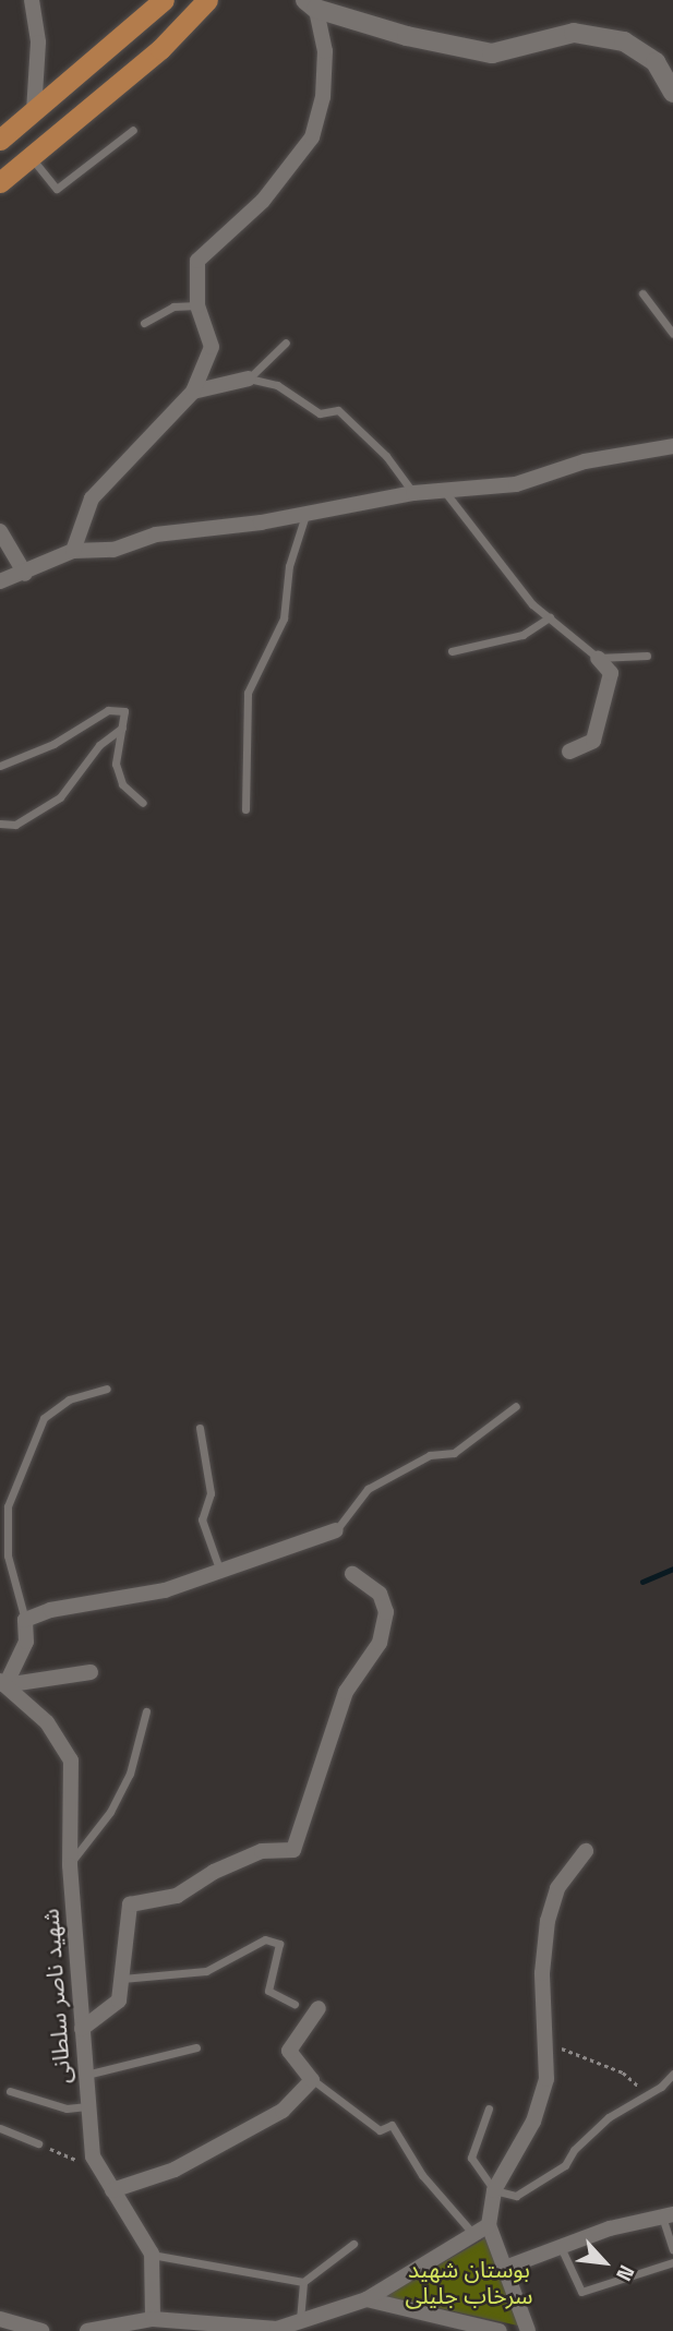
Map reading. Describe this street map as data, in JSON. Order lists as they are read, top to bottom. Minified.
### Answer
{"streets":{"street":["شهید ناصر سلطانی"]},"parks":["بوستان شهید سرخاب جلیلی"],"north":"bottom right"}
